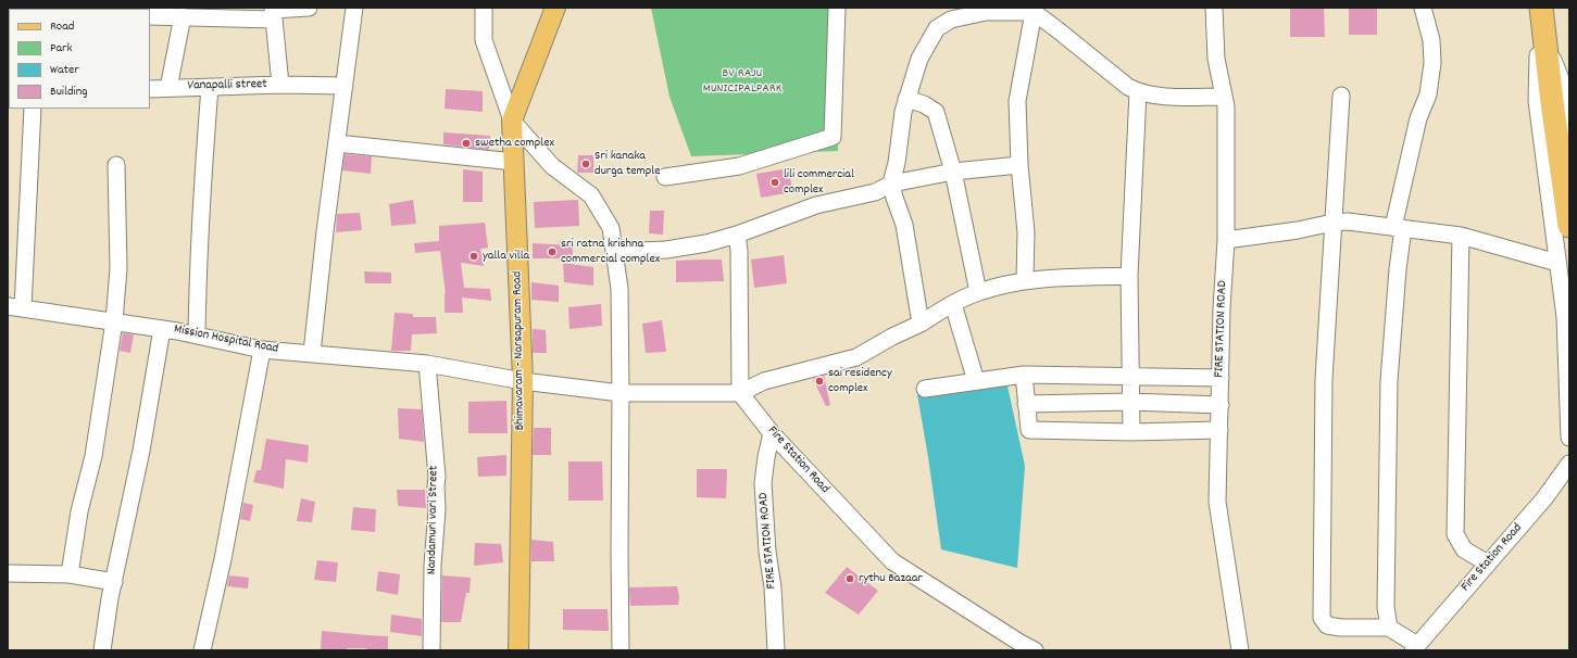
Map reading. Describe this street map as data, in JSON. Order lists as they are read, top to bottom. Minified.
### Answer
{"streets":{"main road":["Bhimavaram - Narsapuram Road"],"street":["Vanapalli street","FIRE STATION ROAD","Mission Hospital Road","Fire Station Road","Nandamuri vari Street"]},"crossings":[["FIRE STATION ROAD","Fire Station Road"],["Mission Hospital Road","Bhimavaram - Narsapuram Road"],["Mission Hospital Road","Nandamuri vari Street"]],"parks":["BV RAJU MUNICIPALPARK"],"places":["swetha complex","Sri kanaka durga temple","lili commercial complex","sri ratna krishna commercial complex","yalla villa","sai residency complex","rythu Bazaar"],"legend":["Road","Park","Water","Building"]}
